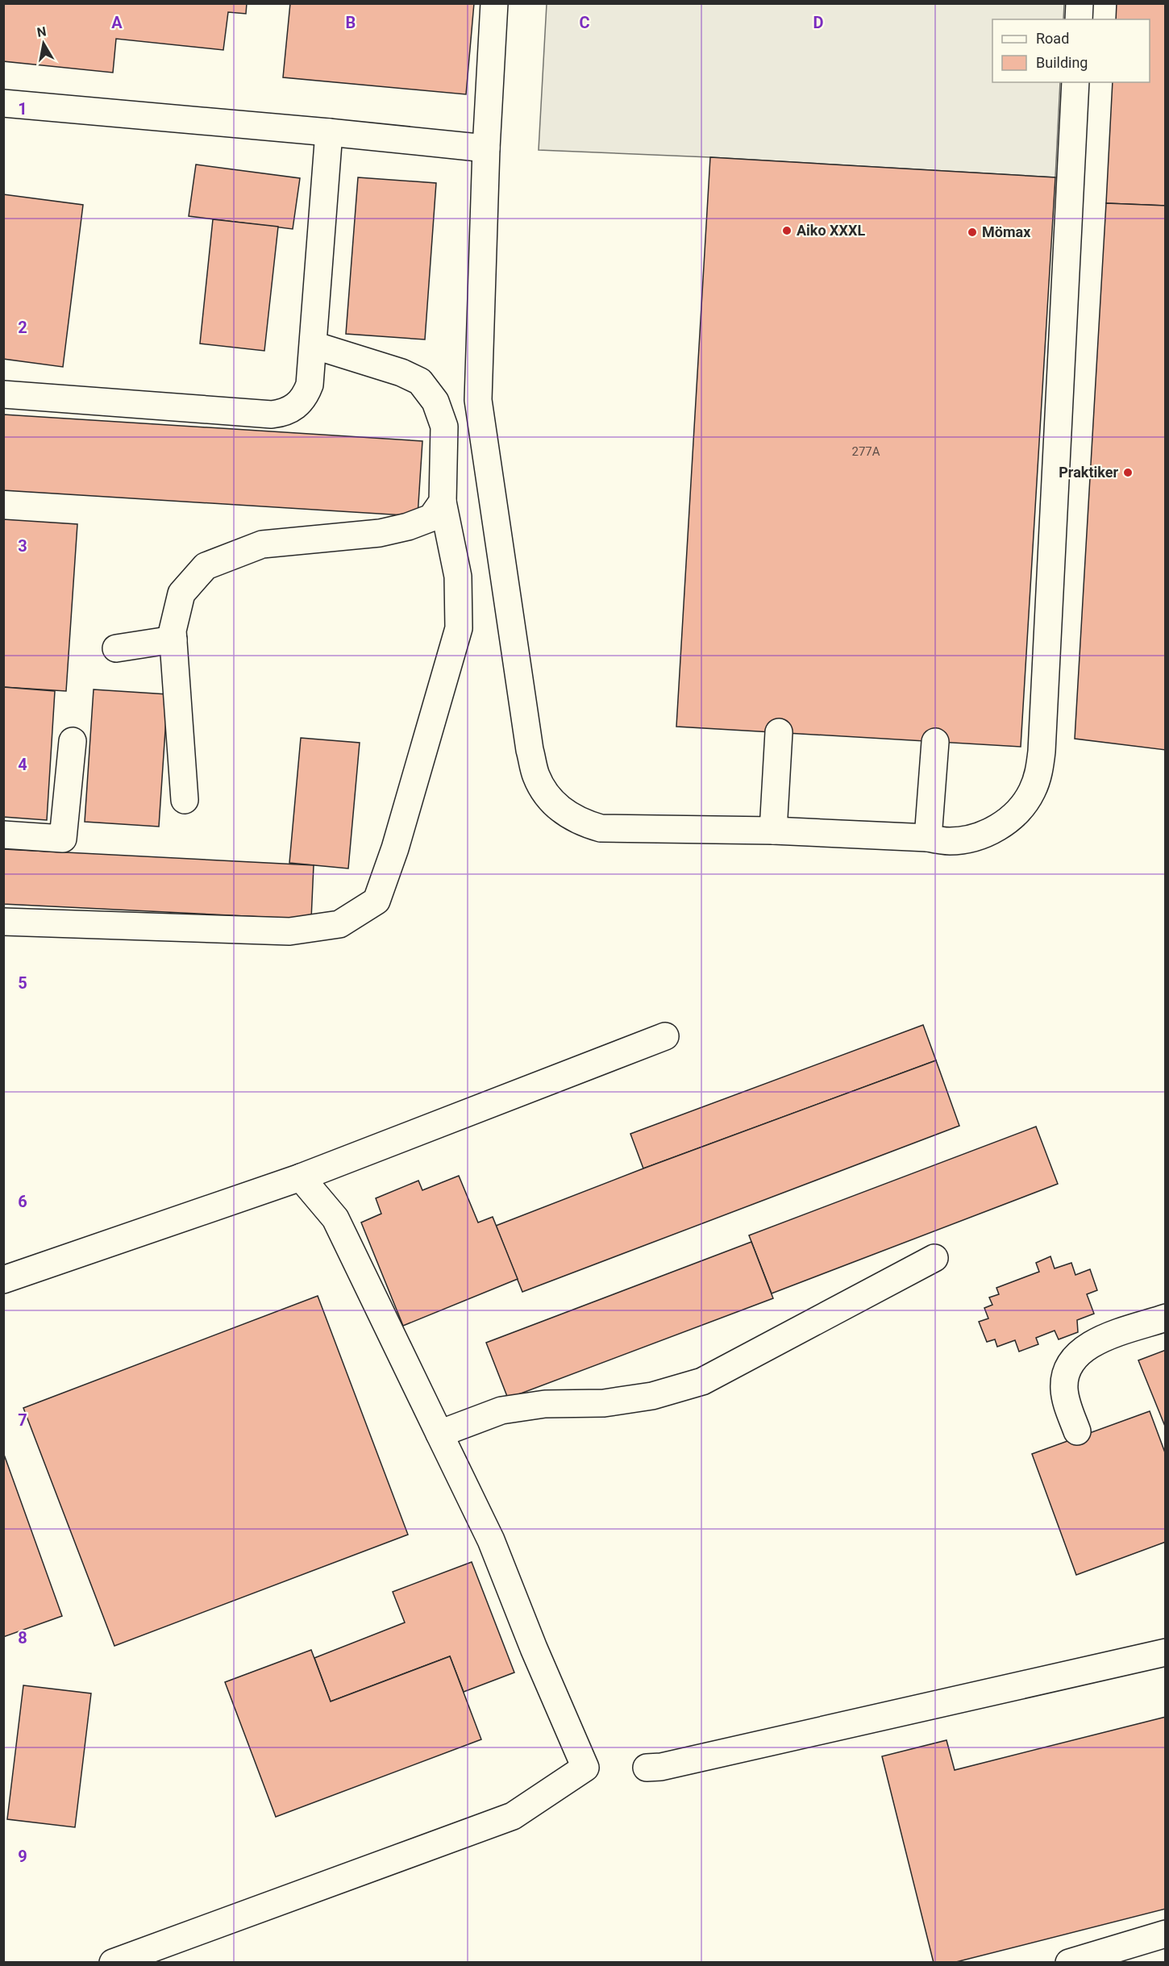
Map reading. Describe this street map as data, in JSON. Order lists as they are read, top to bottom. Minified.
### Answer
{"places":["Aiko XXXL","Mömax","Praktiker"],"house_numbers":["277A"],"legend":["Road","Building"],"north":"top","grid":{"columns":["A","B","C","D"],"rows":["1","2","3","4","5","6","7","8","9"]}}
